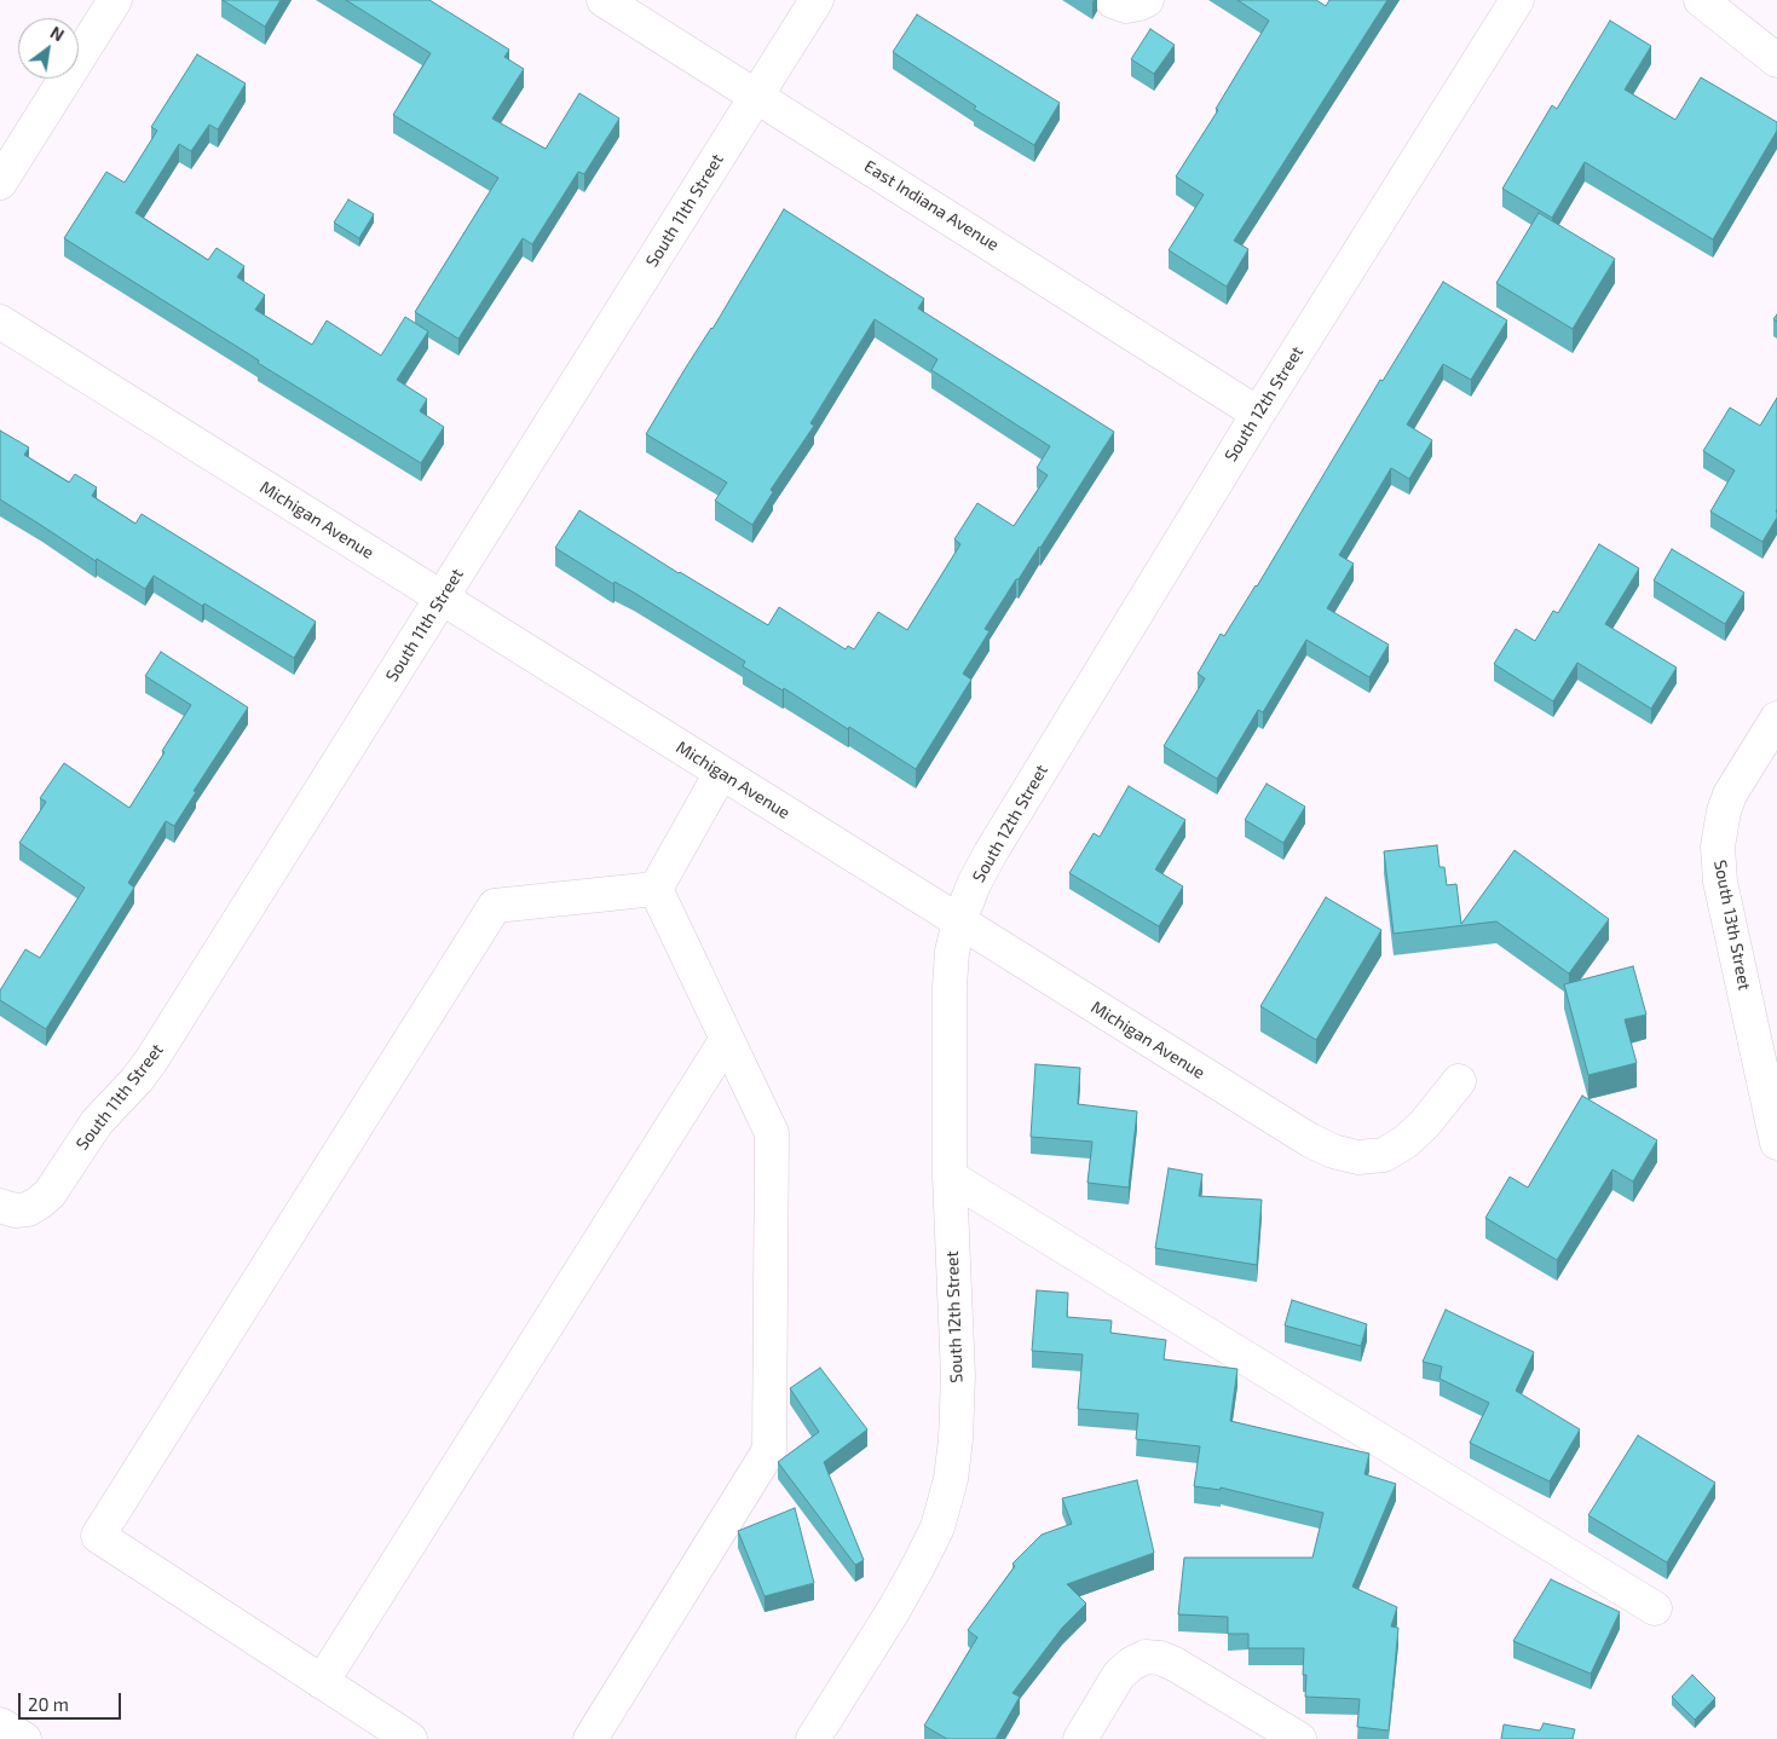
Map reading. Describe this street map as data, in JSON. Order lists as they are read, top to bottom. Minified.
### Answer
{"streets":{"street":["East Indiana Avenue","South 11th Street","South 12th Street","Michigan Avenue","South 13th Street"]},"crossings":[["East Indiana Avenue","South 11th Street"],["East Indiana Avenue","South 12th Street"],["South 11th Street","Michigan Avenue"],["South 12th Street","Michigan Avenue"]],"scale_bar":"20 m","north":"top right"}
